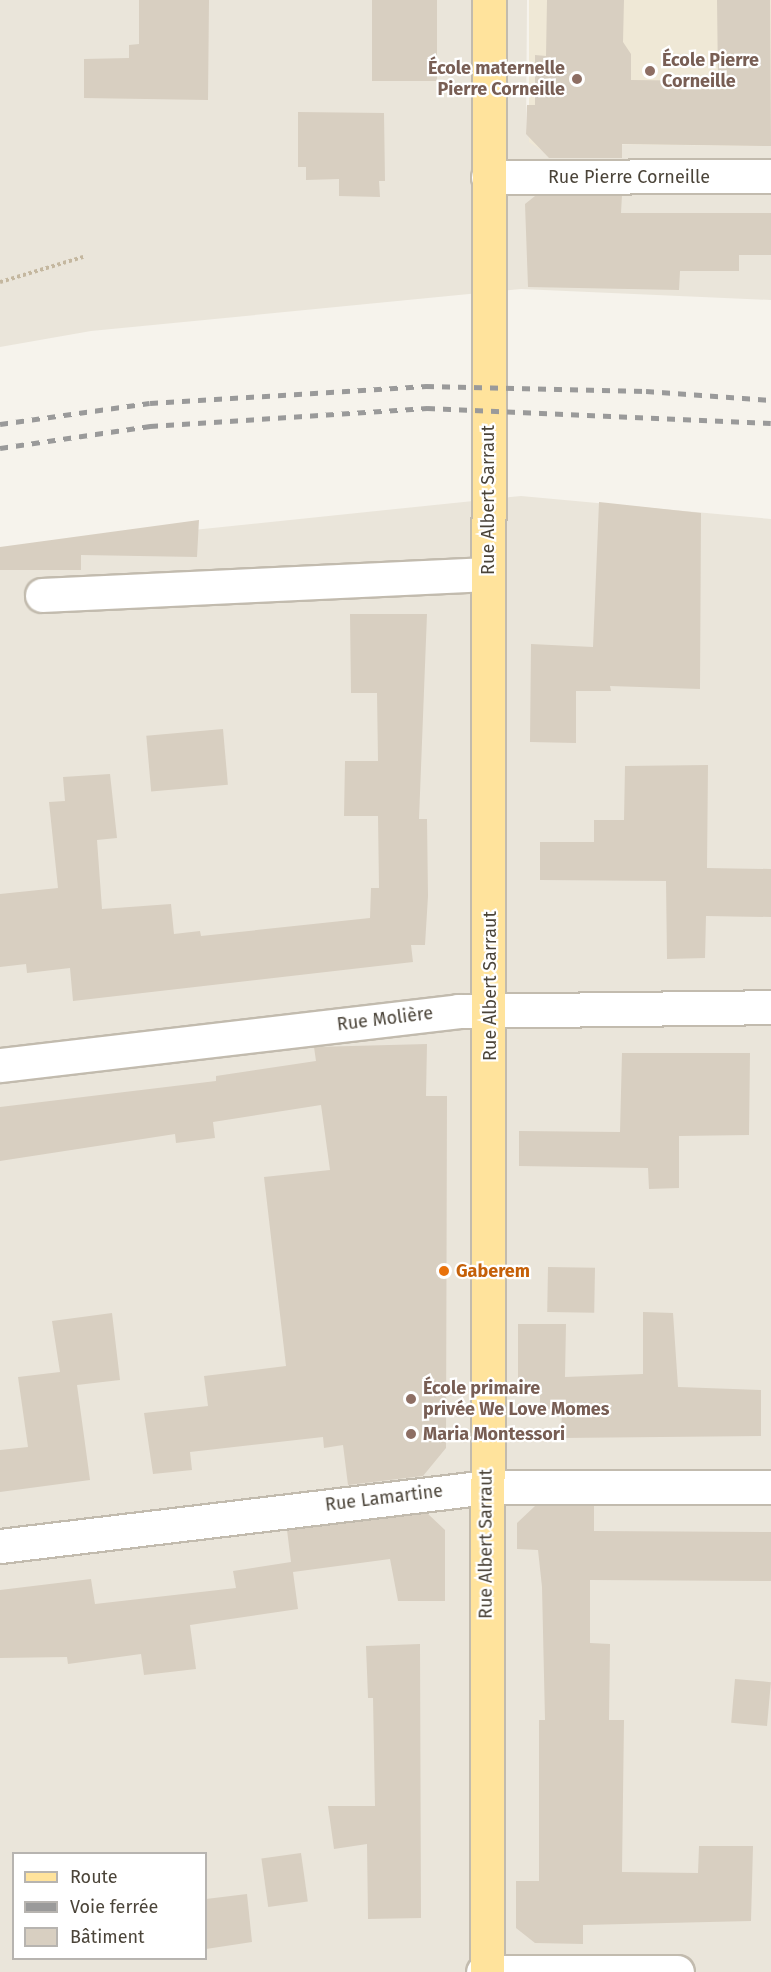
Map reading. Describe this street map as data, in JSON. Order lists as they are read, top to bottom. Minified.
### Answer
{"streets":{"main road":["Rue Albert Sarraut"],"street":["Rue Pierre Corneille","Rue Molière","Rue Lamartine"]},"crossings":[["Rue Pierre Corneille","Rue Albert Sarraut"],["Rue Albert Sarraut","Rue Molière"],["Rue Albert Sarraut","Rue Lamartine"]],"places":["École Pierre Corneille","École maternelle Pierre Corneille","Gaberem","École primaire privée We Love Momes","Maria Montessori"],"legend":["Route","Voie ferrée","Bâtiment"]}
